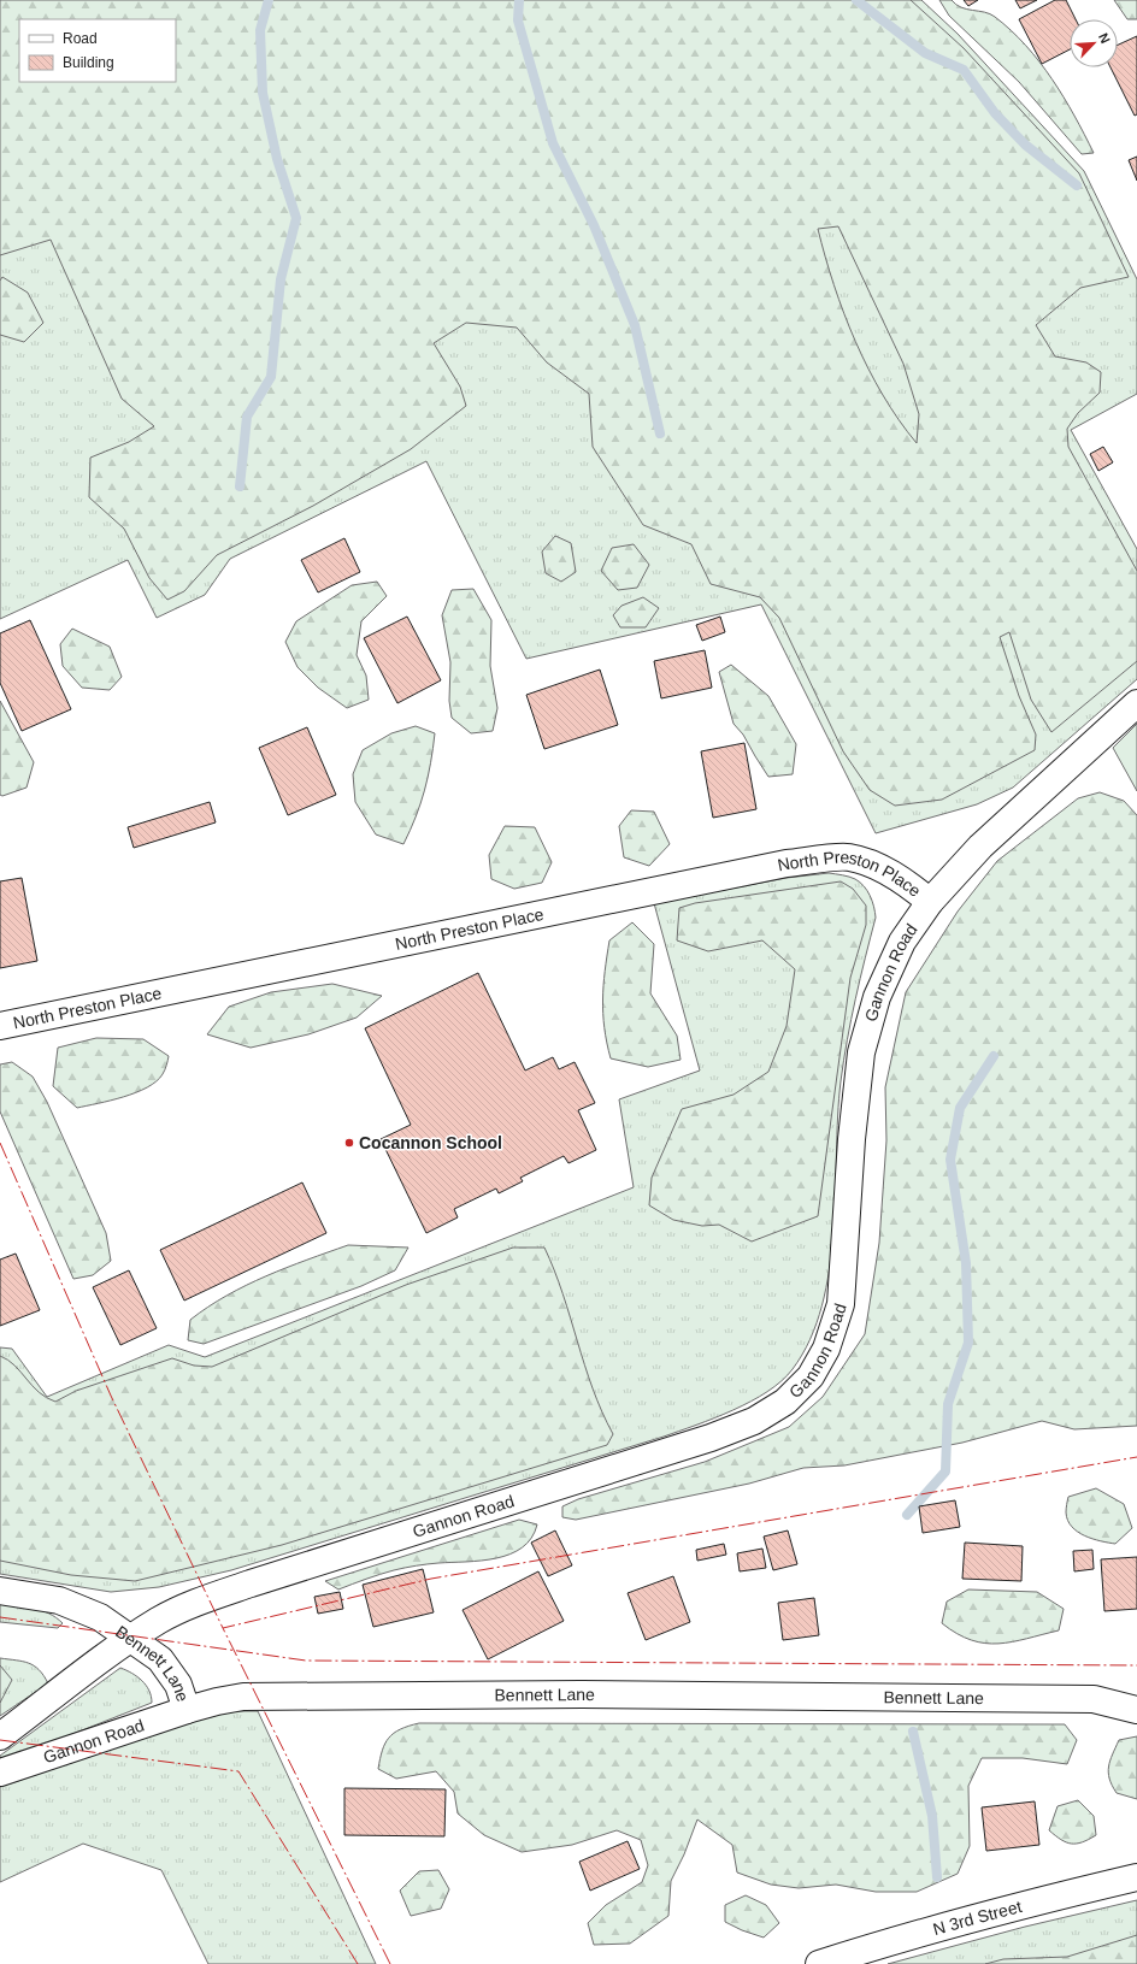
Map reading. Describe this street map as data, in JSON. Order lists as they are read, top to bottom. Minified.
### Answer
{"streets":{"street":["North Preston Place","Gannon Road","Bennett Lane","N 3rd Street"]},"crossings":[["North Preston Place","Gannon Road"],["Gannon Road","Bennett Lane"]],"places":["Cocannon School"],"legend":["Road","Building"],"north":"top right"}
